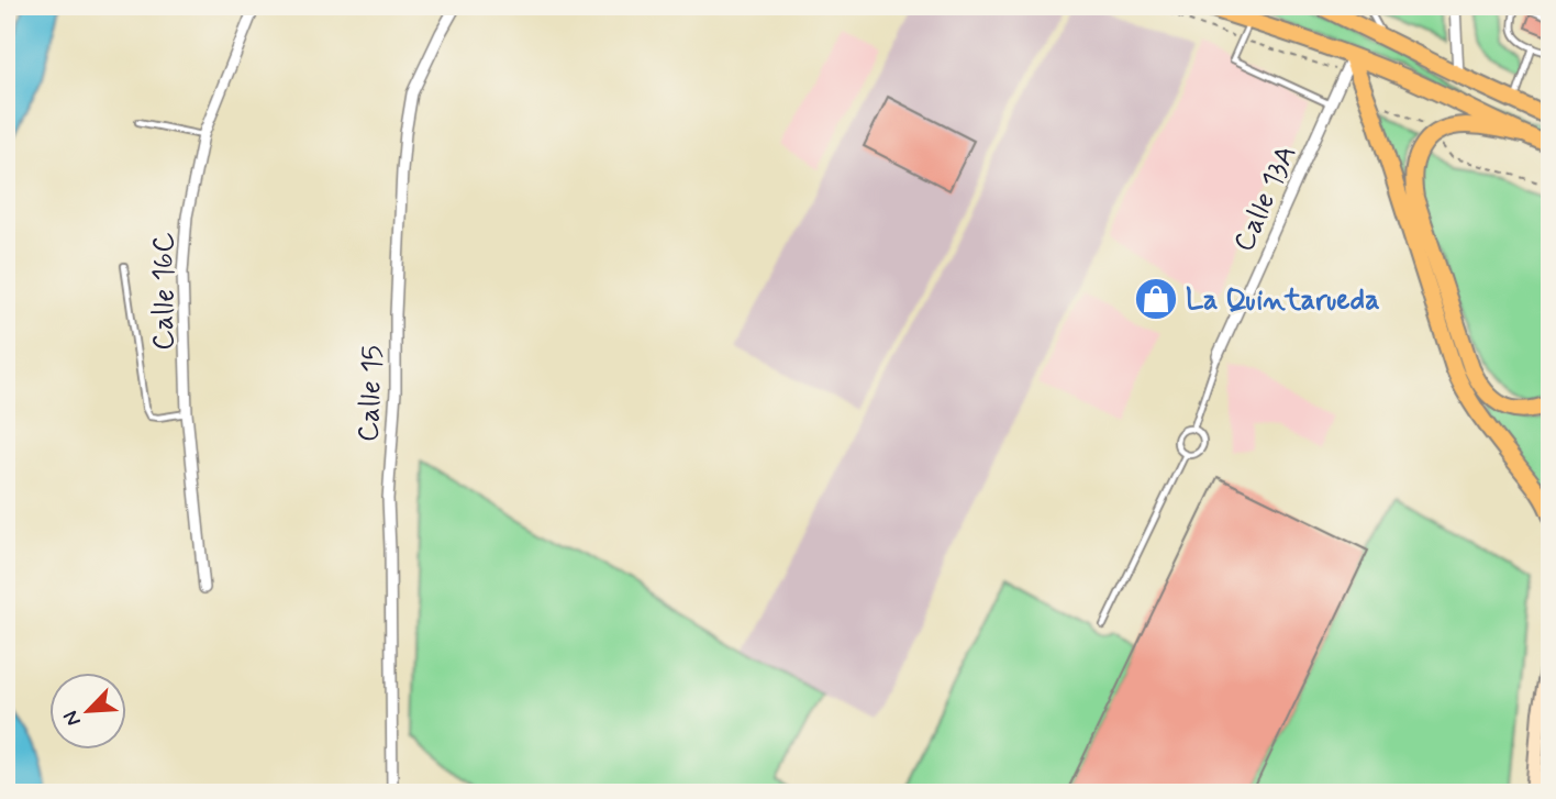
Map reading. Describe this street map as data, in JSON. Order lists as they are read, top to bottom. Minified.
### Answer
{"streets":{"street":["Calle 13A","Calle 16C","Calle 15"]},"places":{"shop":["La Quintarueda"]},"north":"bottom left"}
